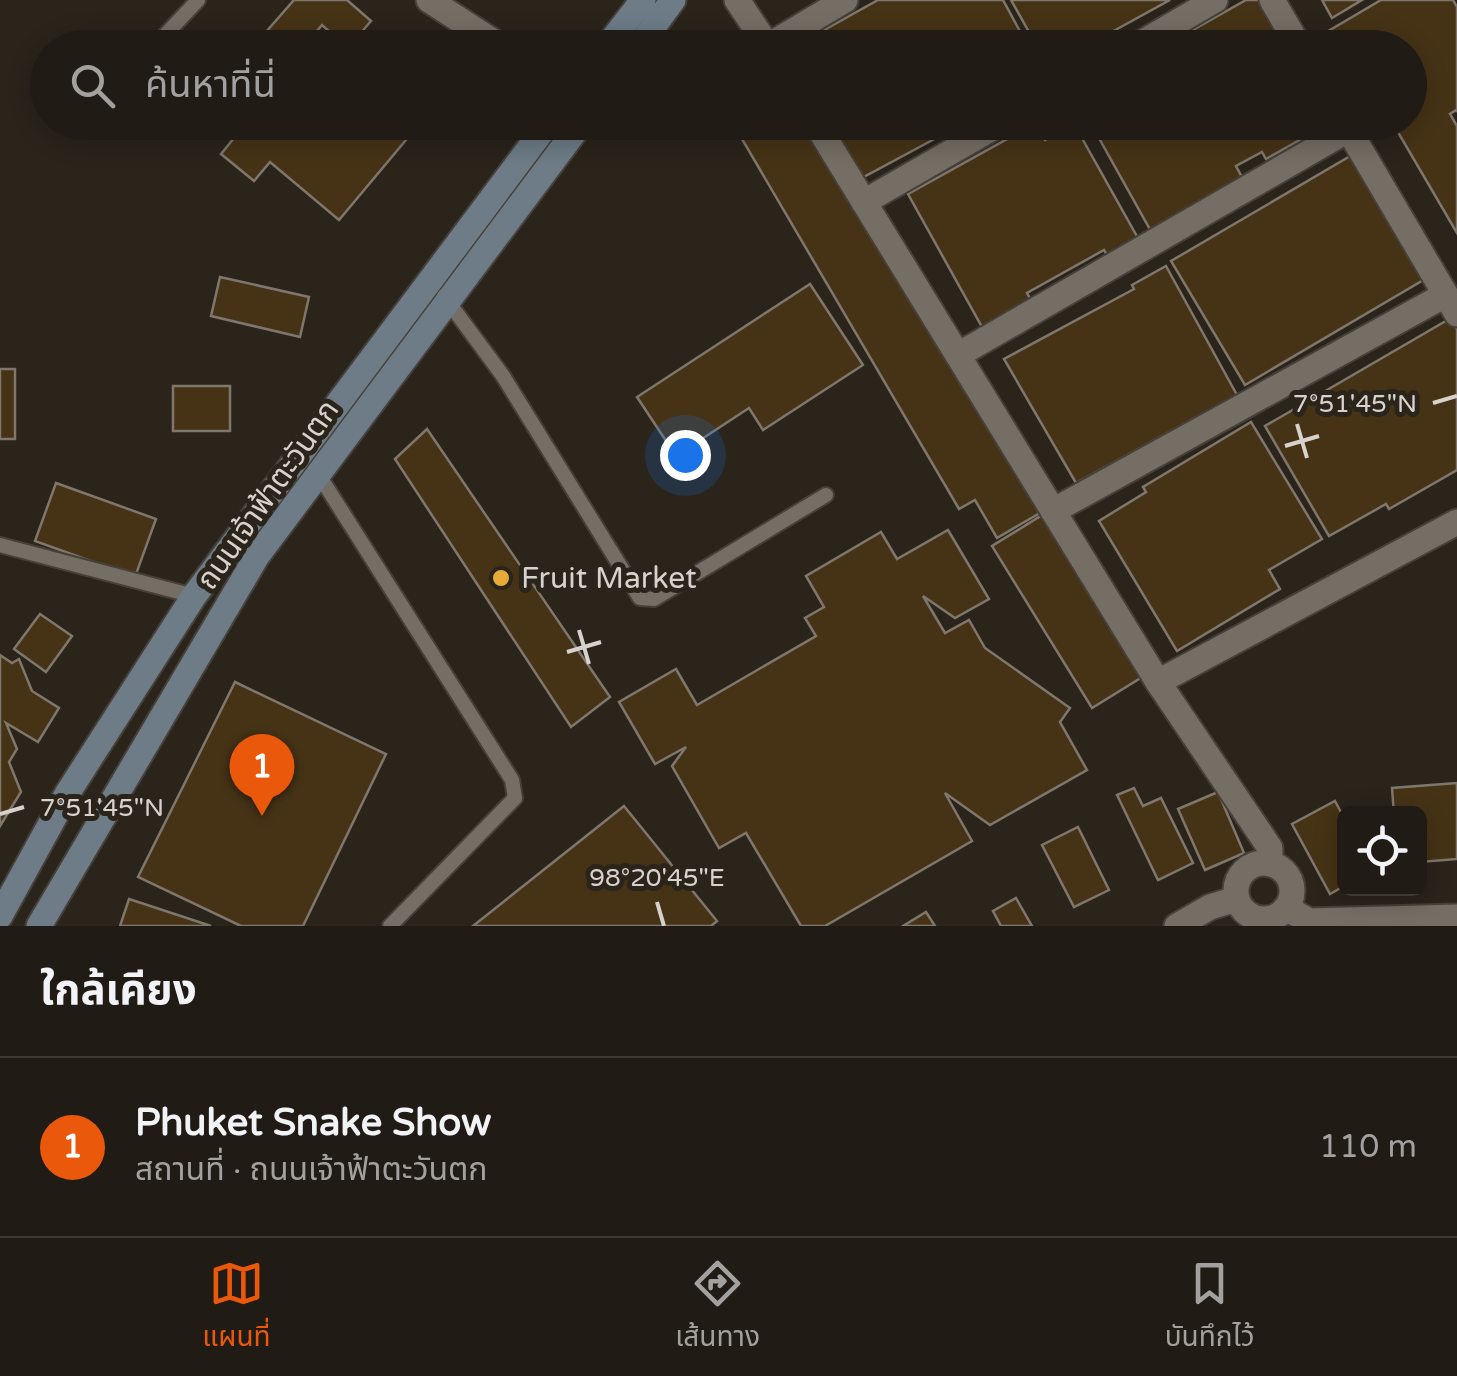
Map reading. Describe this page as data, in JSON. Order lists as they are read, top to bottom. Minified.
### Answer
{"streets":{"main road":["ถนนเจ้าฟ้าตะวันตก"]},"places":["Fruit Market"],"page":{"search":"ค้นหาที่นี่","pins":"1","heading":"ใกล้เคียง","list":[{"mark":"1","name":"Phuket Snake Show","note":"สถานที่ · ถนนเจ้าฟ้าตะวันตก","value":"110 m"}],"nav":["แผนที่","เส้นทาง","บันทึกไว้"]},"coordinates":["7°51'45\"N","98°20'45\"E"]}
